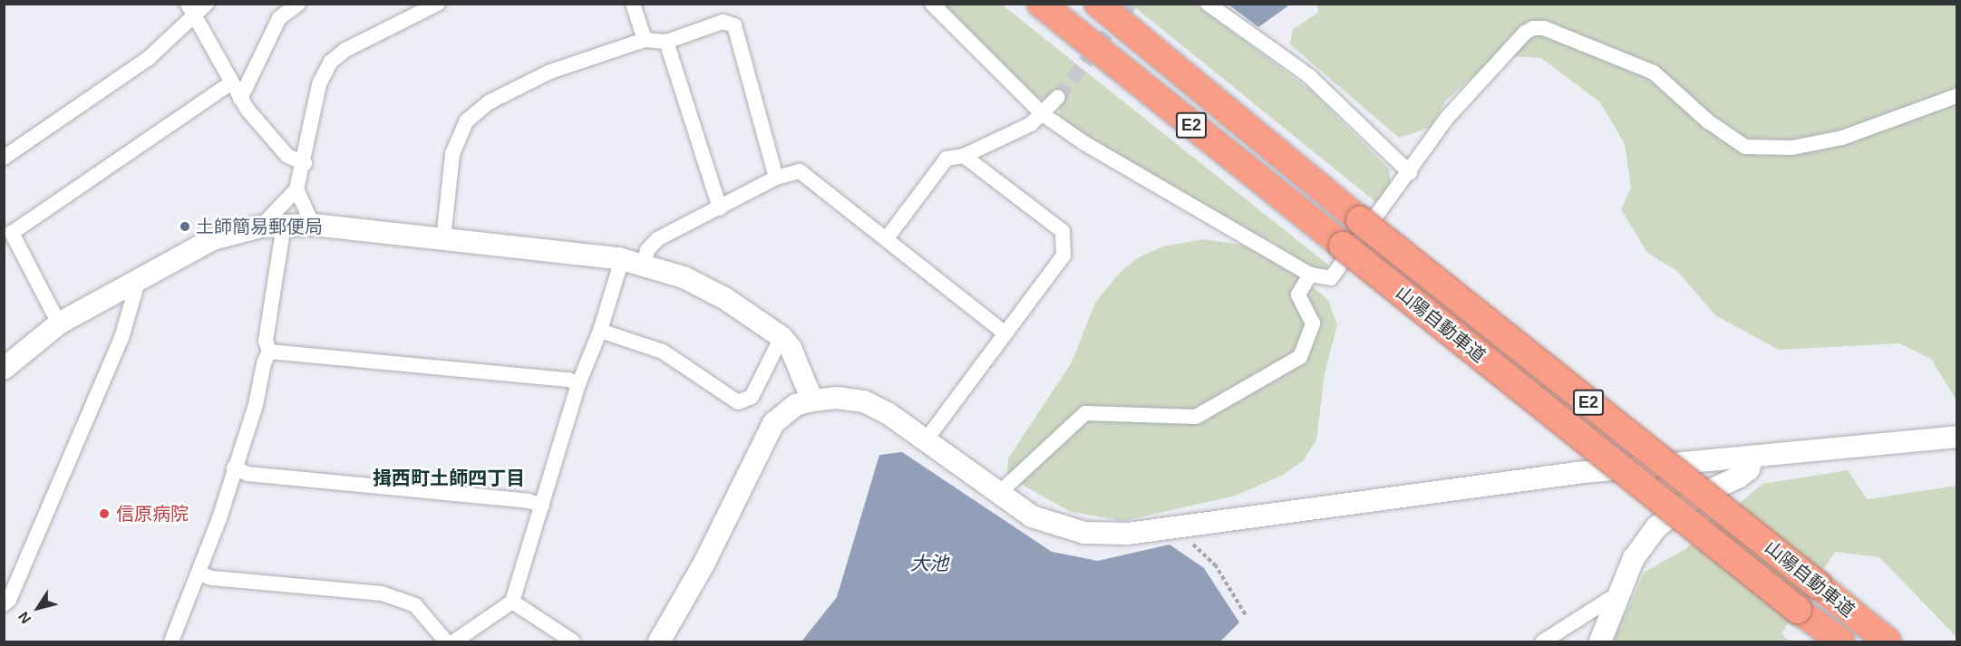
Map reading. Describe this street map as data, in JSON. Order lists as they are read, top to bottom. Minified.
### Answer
{"streets":{"highway":["E2","山陽自動車道"]},"districts":["揖西町土師四丁目"],"water":["大池"],"places":["土師簡易郵便局","信原病院"],"north":"bottom left"}
